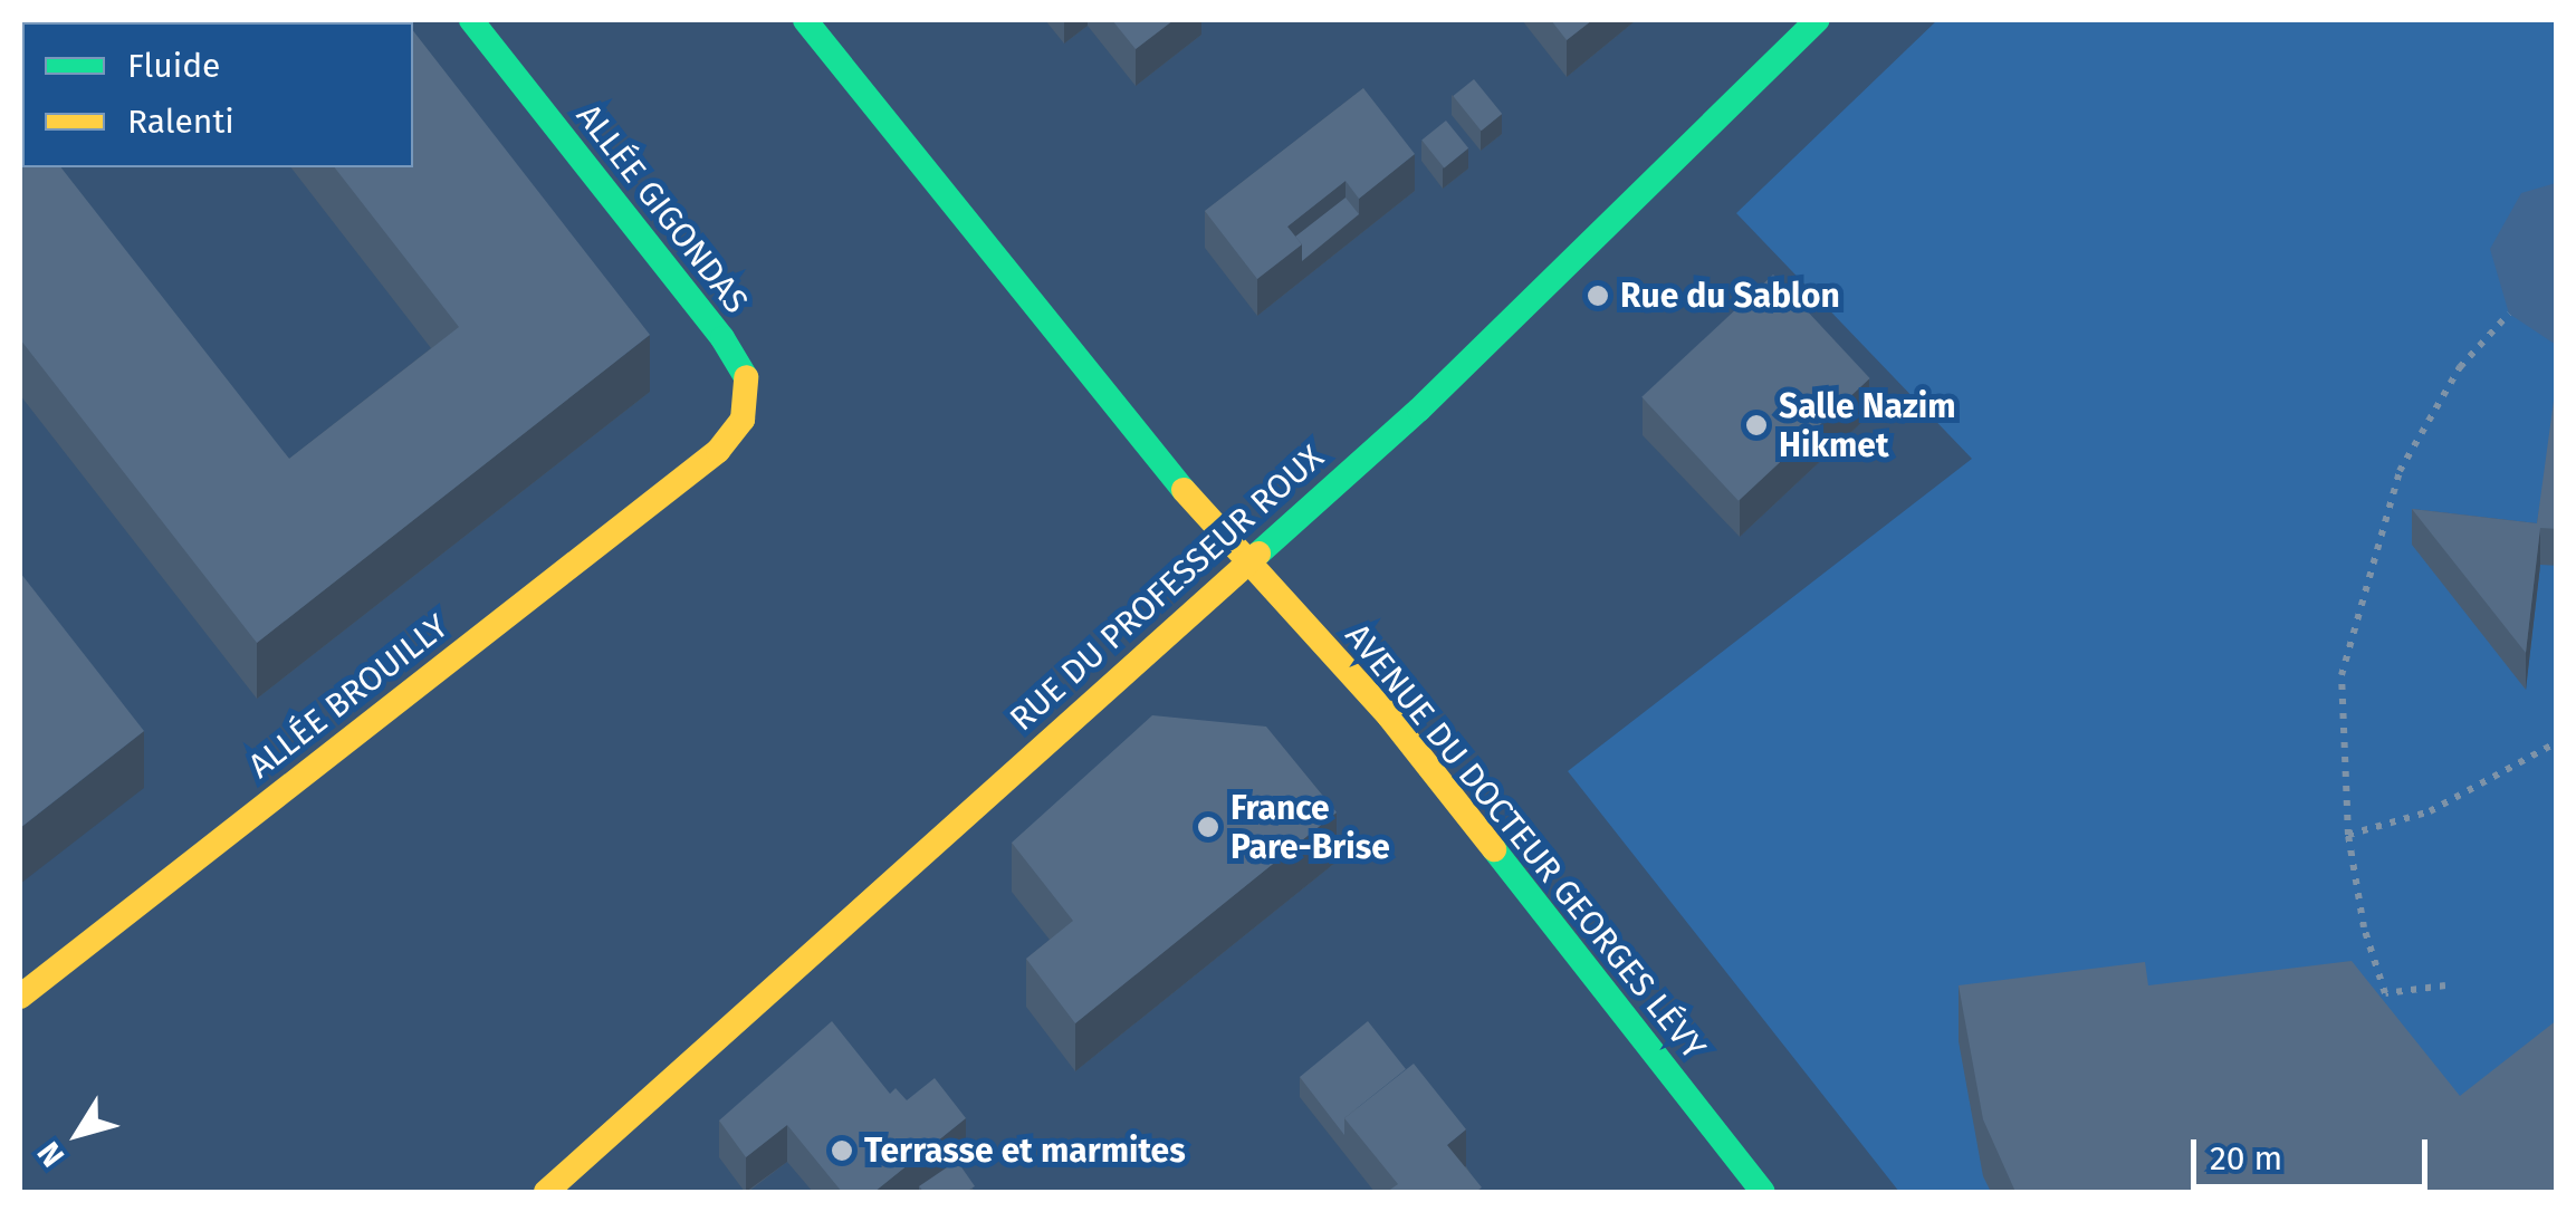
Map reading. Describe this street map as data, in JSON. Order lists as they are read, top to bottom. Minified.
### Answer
{"streets":{"street":["ALLÉE GIGONDAS","RUE DU PROFESSEUR ROUX","ALLÉE BROUILLY","AVENUE DU DOCTEUR GEORGES LÉVY"]},"crossings":[["ALLÉE GIGONDAS","ALLÉE BROUILLY"],["RUE DU PROFESSEUR ROUX","AVENUE DU DOCTEUR GEORGES LÉVY"]],"places":["Rue du Sablon","Salle Nazim Hikmet","France Pare-Brise","Terrasse et marmites"],"legend":["Fluide","Ralenti"],"scale_bar":"20 m","north":"bottom left"}
